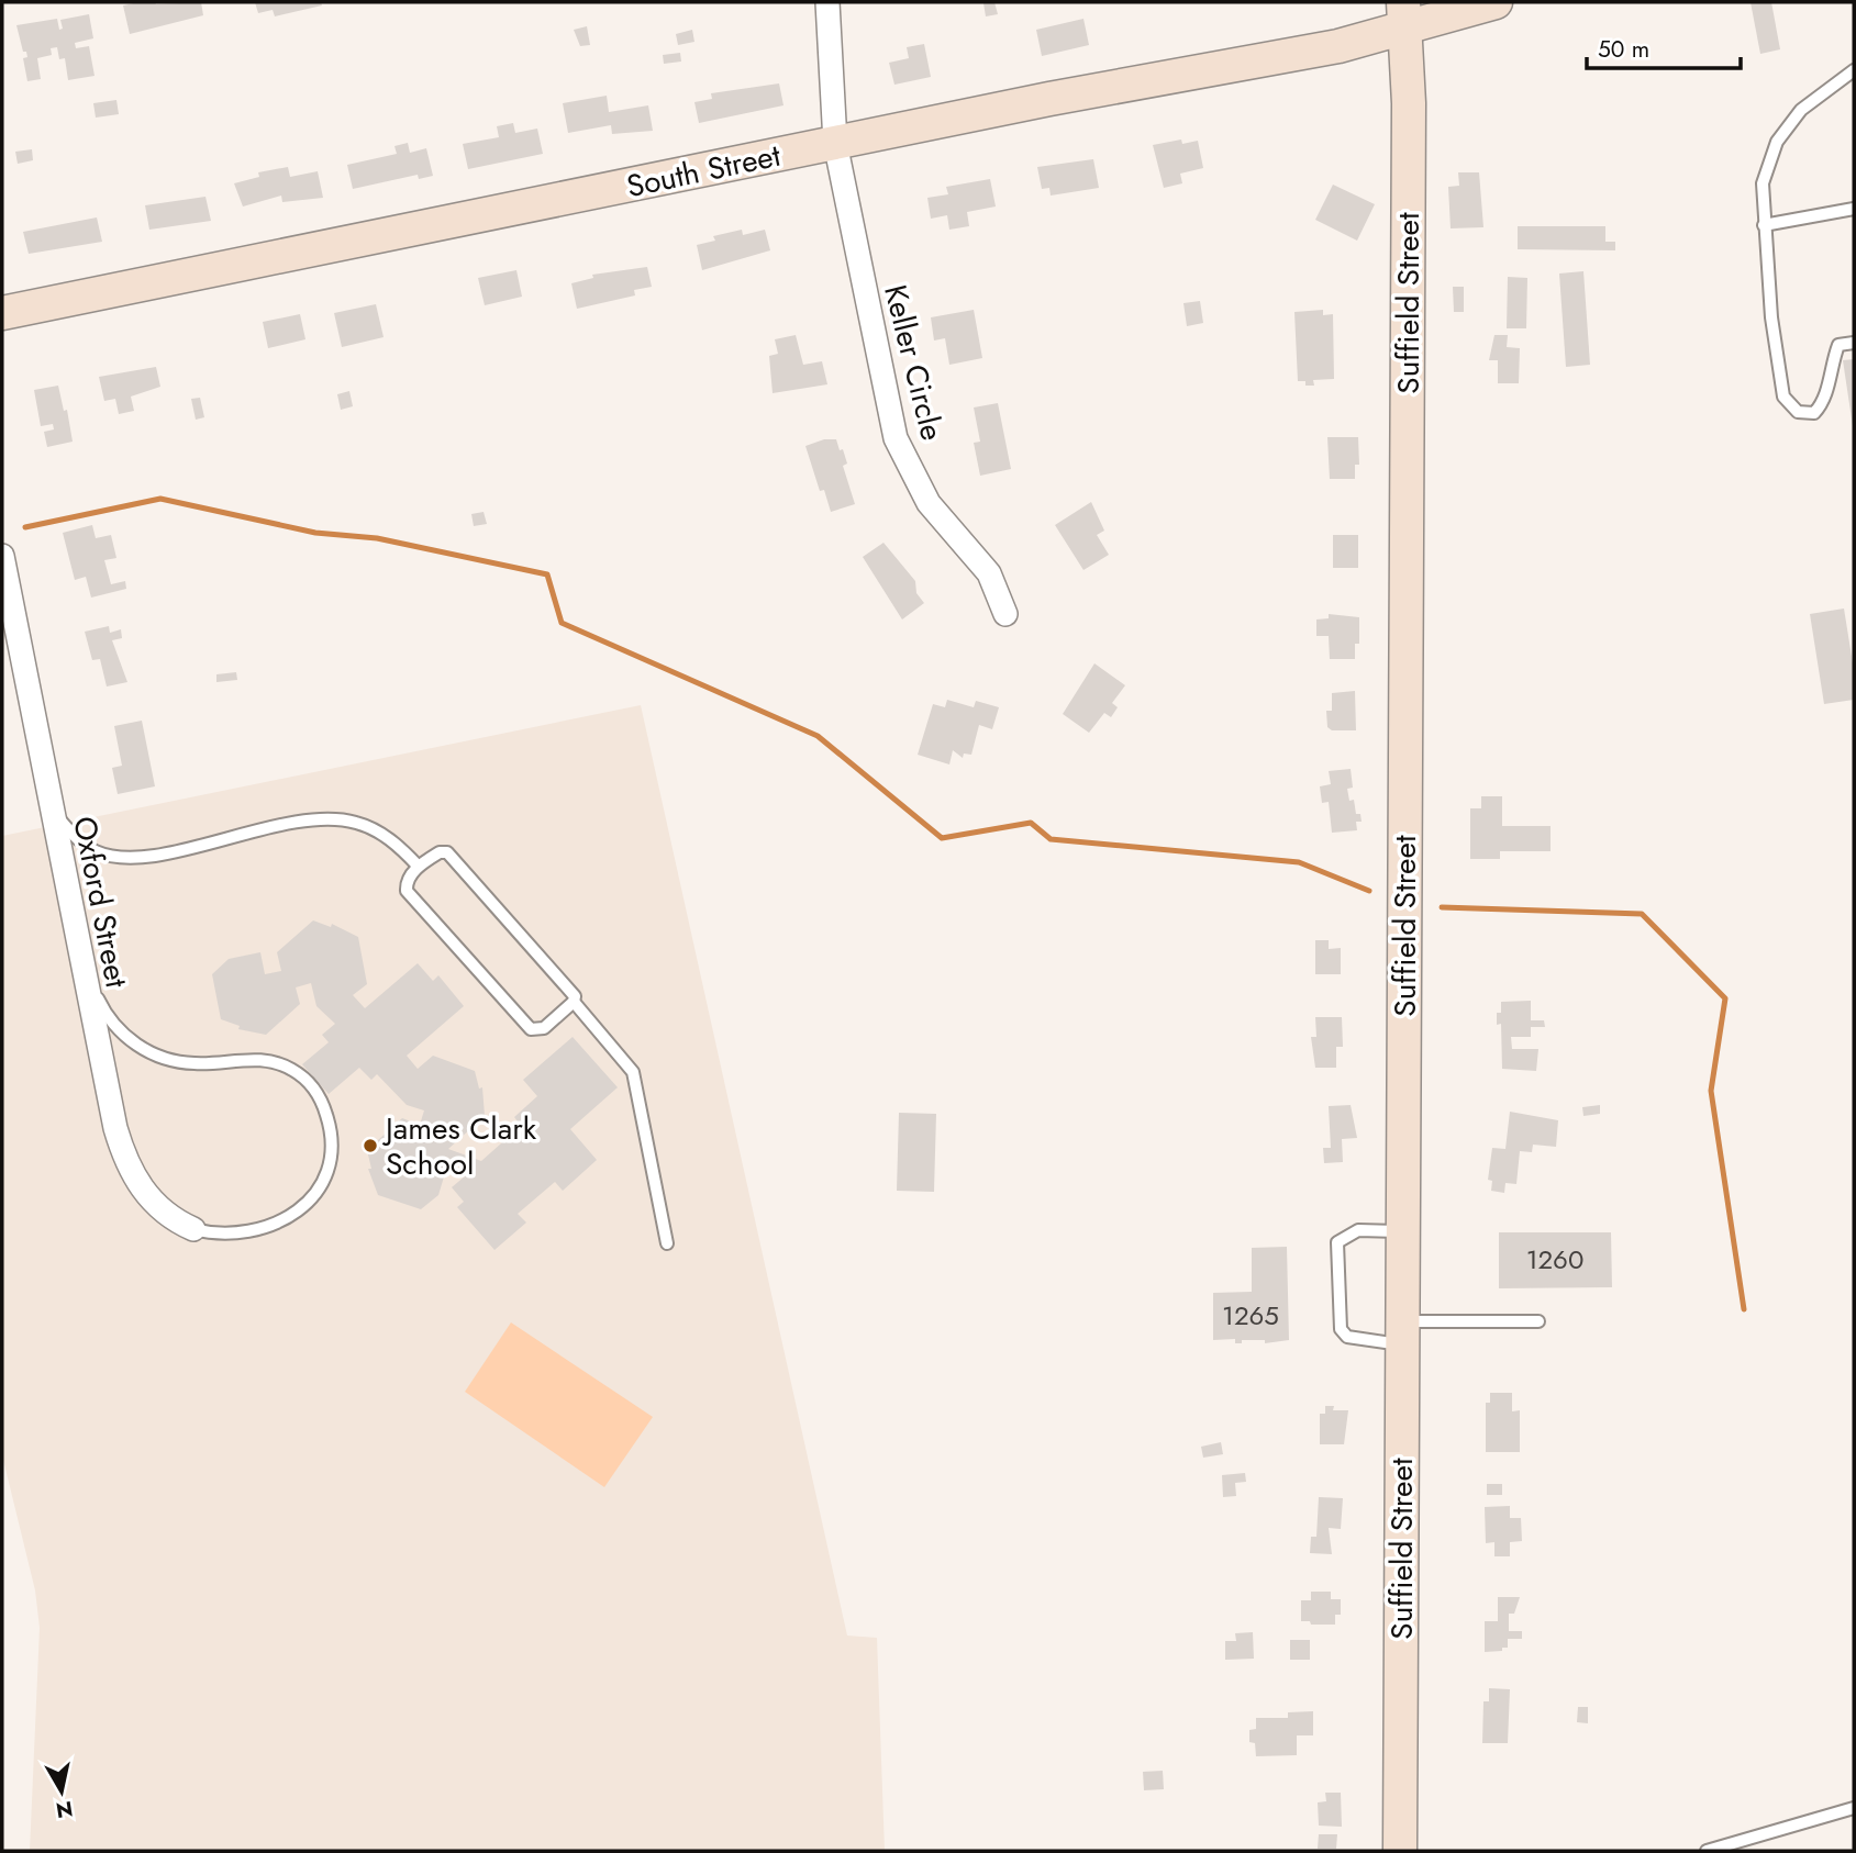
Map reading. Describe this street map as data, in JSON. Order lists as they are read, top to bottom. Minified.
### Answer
{"streets":{"main road":["South Street","Suffield Street"],"street":["Keller Circle","Oxford Street"]},"crossings":[["South Street","Suffield Street"],["South Street","Keller Circle"]],"places":["James Clark School"],"house_numbers":["1260","1265"],"scale_bar":"50 m","north":"bottom"}
